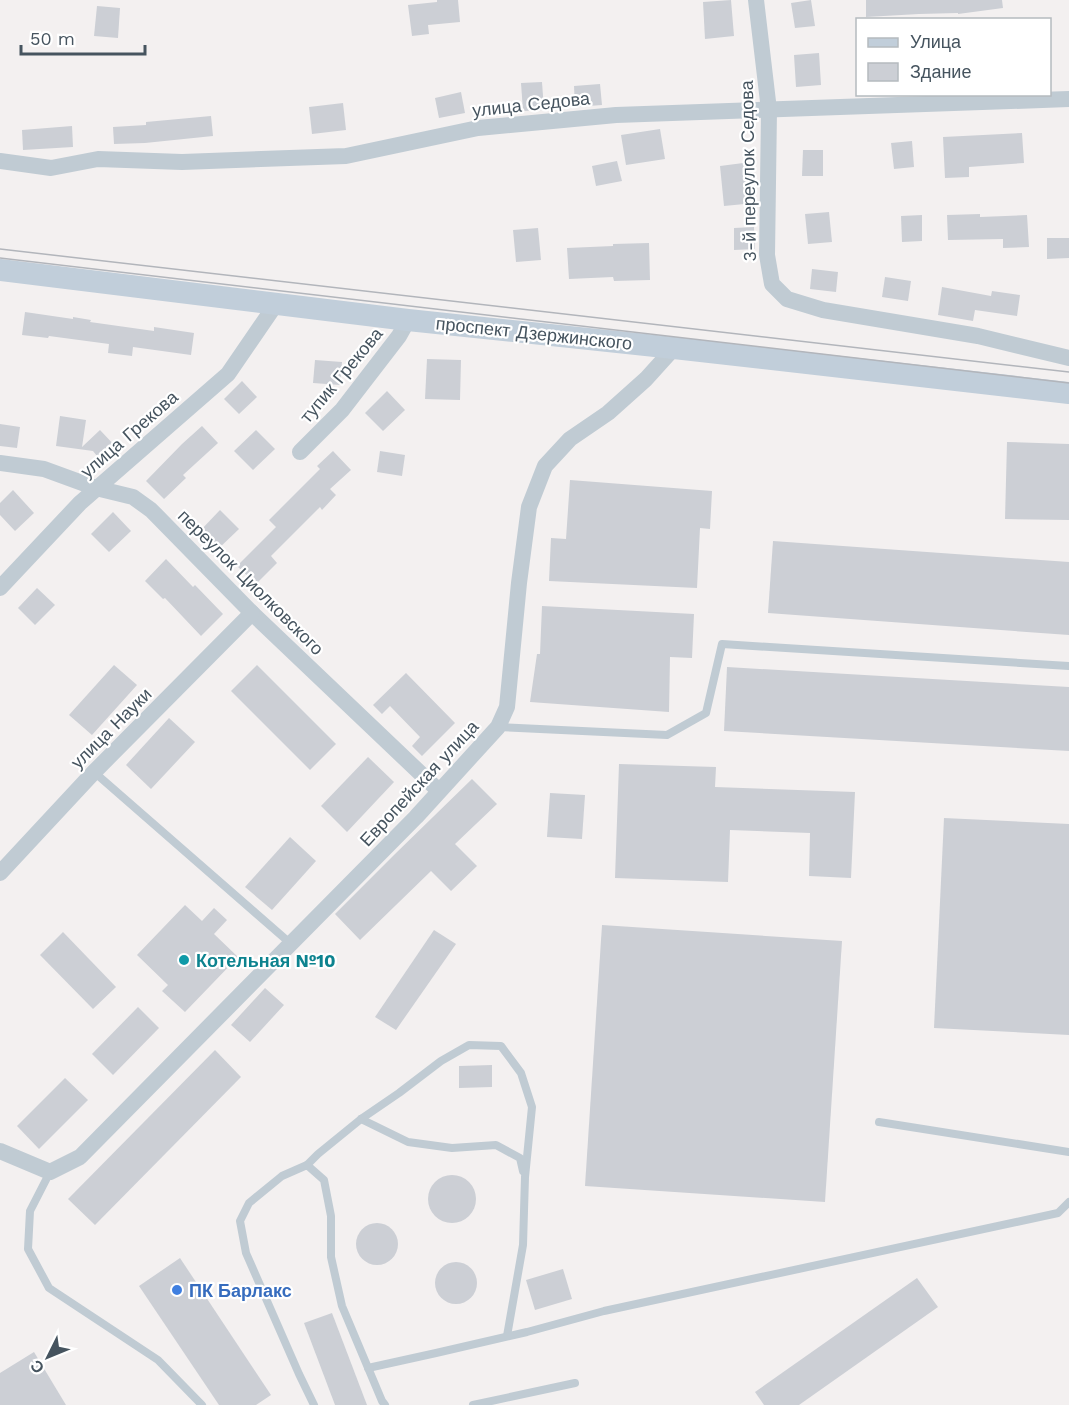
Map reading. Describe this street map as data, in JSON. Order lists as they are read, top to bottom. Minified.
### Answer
{"streets":{"main road":["проспект Дзержинского"],"street":["улица Седова","3-й переулок Седова","тупик Грекова","улица Грекова","переулок Циолковского","улица Науки","Европейская улица"]},"crossings":[["улица Седова","3-й переулок Седова"],["проспект Дзержинского","тупик Грекова"],["проспект Дзержинского","улица Грекова"],["проспект Дзержинского","Европейская улица"],["улица Грекова","переулок Циолковского"],["переулок Циолковского","улица Науки"],["переулок Циолковского","Европейская улица"]],"places":["Котельная №10","ПК Барлакс"],"legend":["Улица","Здание"],"scale_bar":"50 m","north":"bottom left"}
